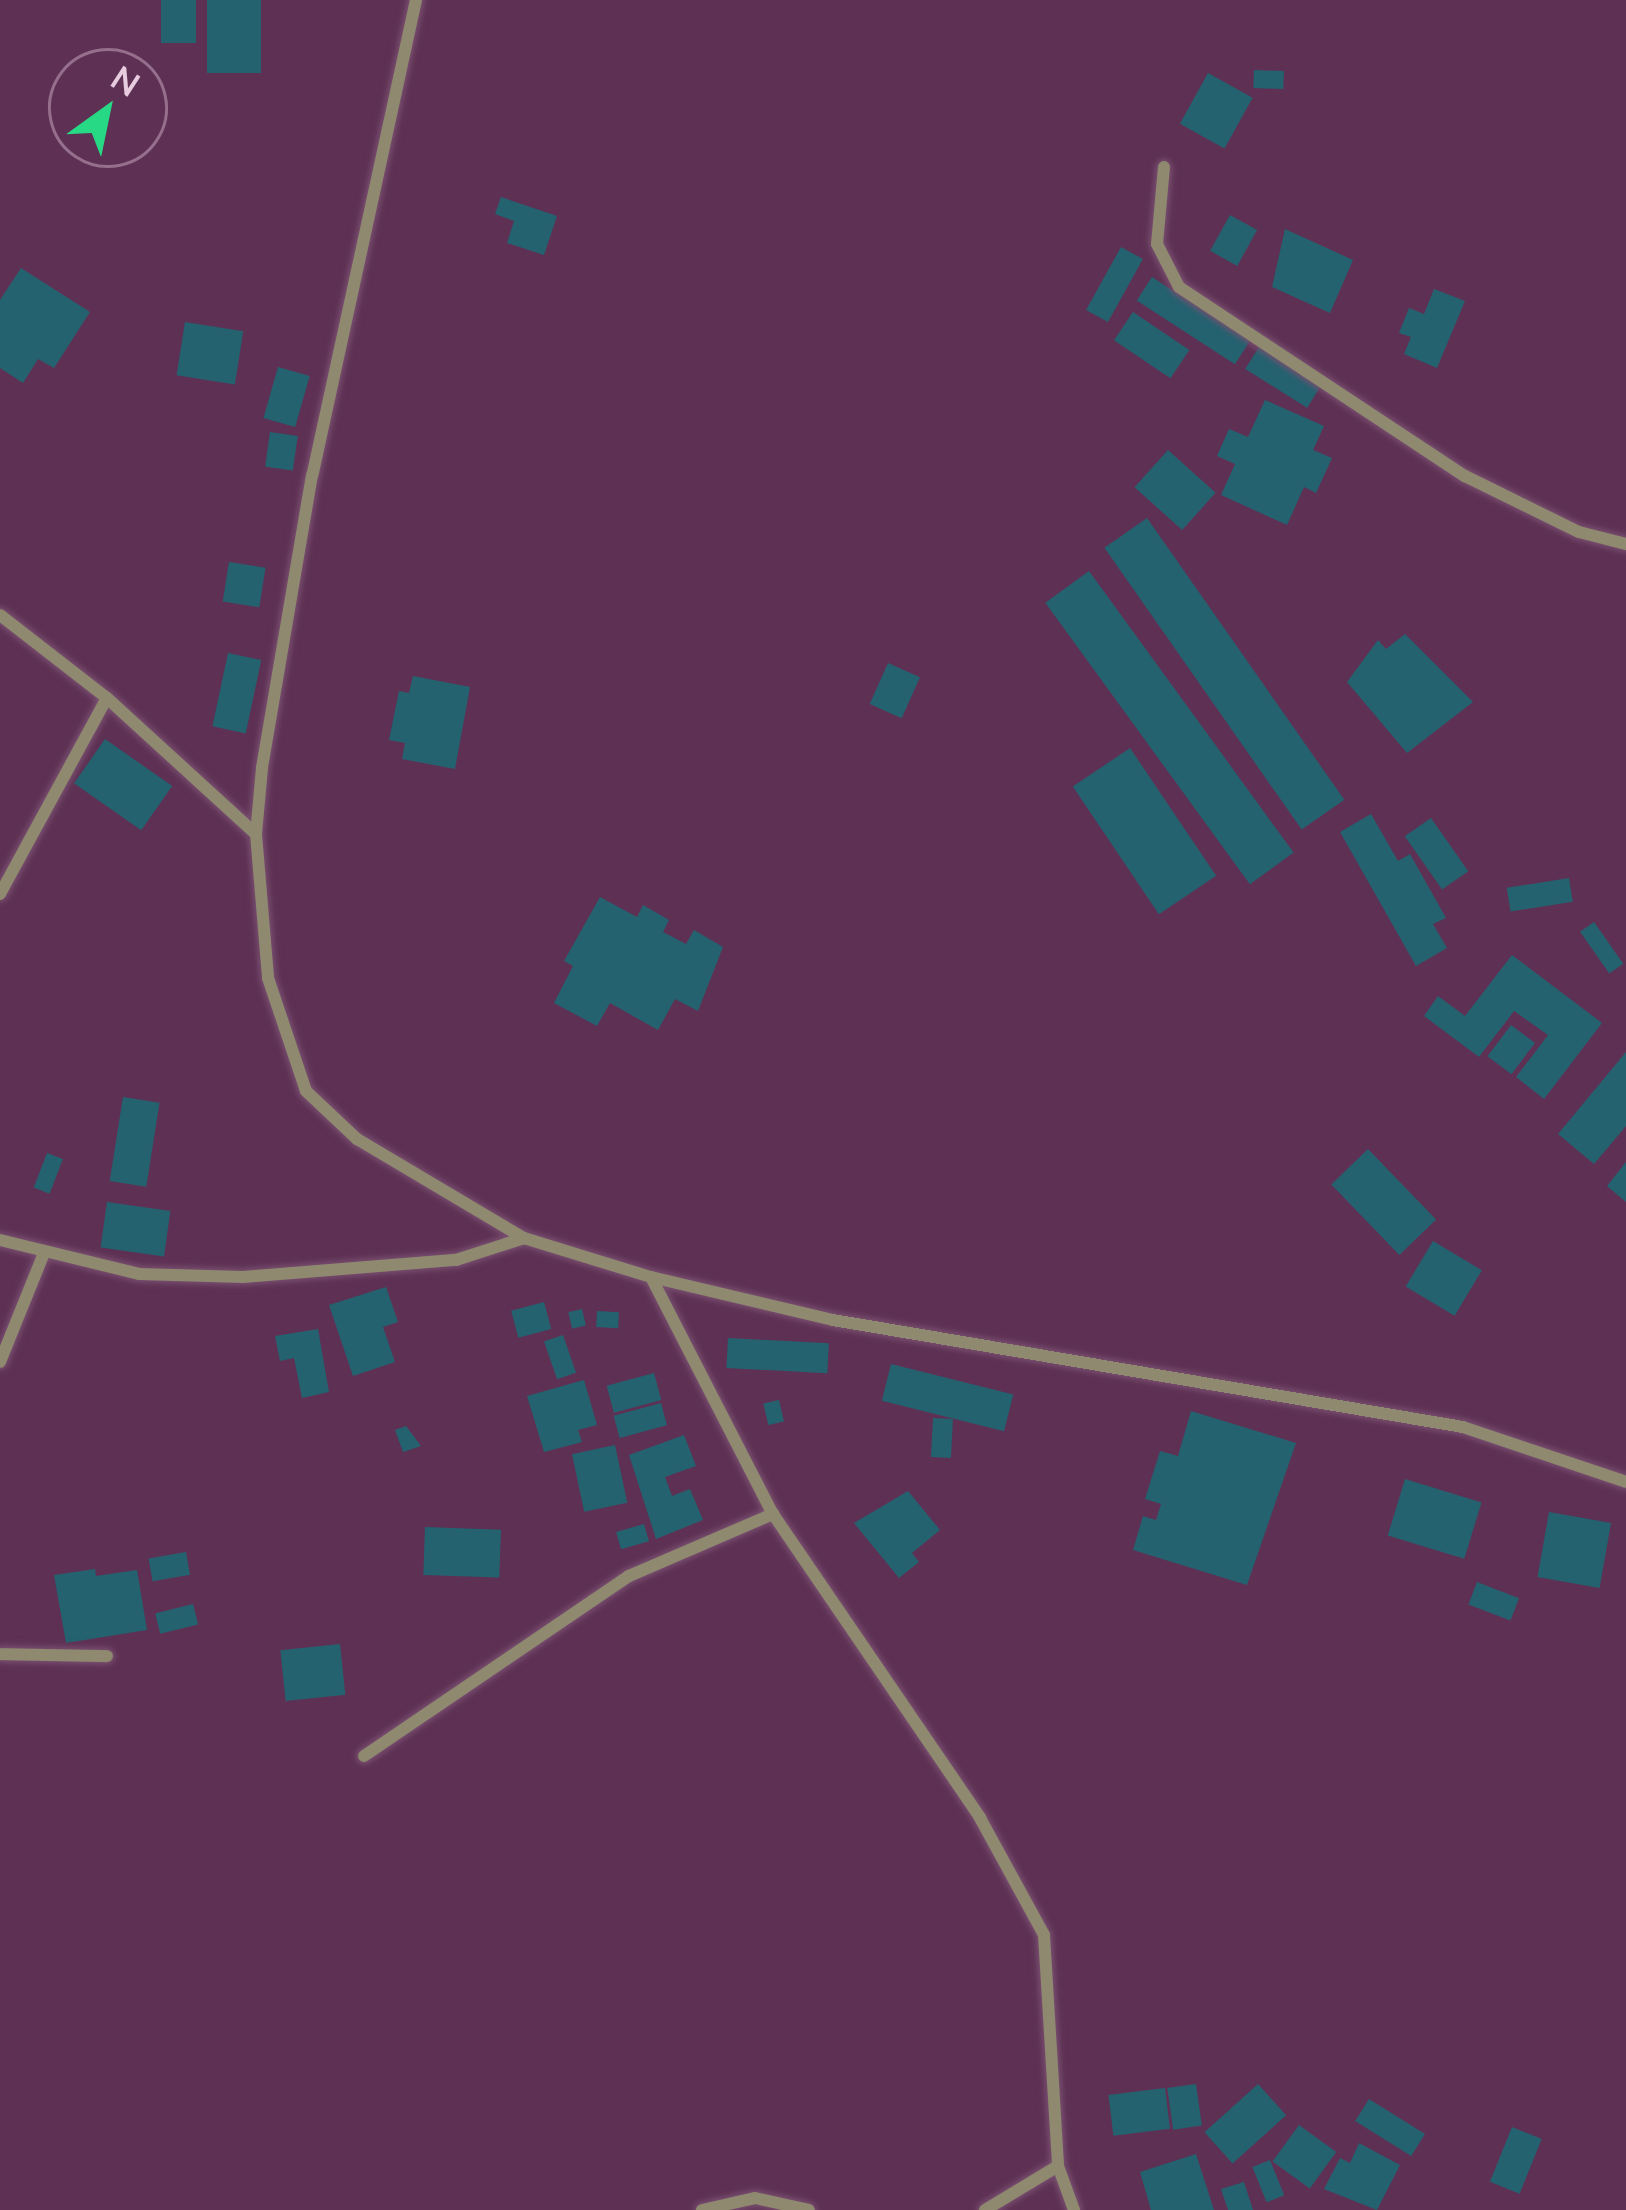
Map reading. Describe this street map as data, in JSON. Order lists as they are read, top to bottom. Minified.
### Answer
{"north":"top right"}
